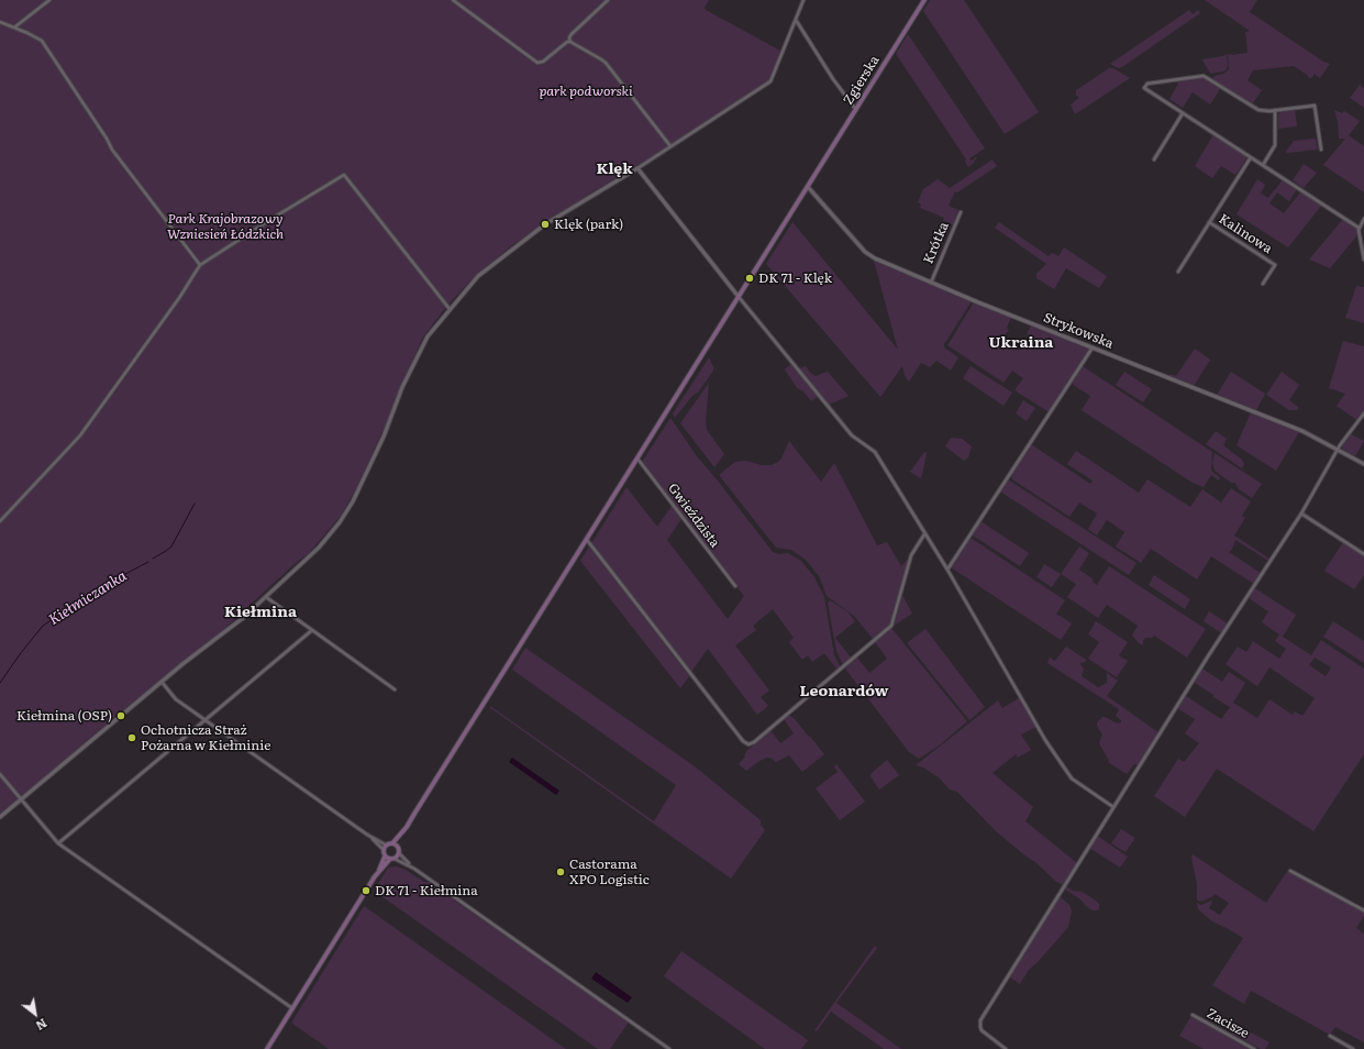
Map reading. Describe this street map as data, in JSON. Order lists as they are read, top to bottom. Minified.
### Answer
{"streets":{"main road":["Zgierska"],"street":["Kalinowa","Krótka","Strykowska","Gwieździsta","Zacisze"]},"crossings":[["Zgierska","Strykowska"],["Zgierska","Gwieździsta"],["Krótka","Strykowska"]],"districts":["Klęk","Ukraina","Kiełmina","Leonardów"],"water":["Kiełmiczanka"],"parks":["park podworski","Park Krajobrazowy Wzniesień Łódzkich"],"places":["Klęk (park)","DK 71 - Klęk","Kiełmina (OSP)","Ochotnicza Straż Pożarna w Kiełminie","Castorama XPO Logistic","DK 71 - Kiełmina"],"north":"bottom right"}
